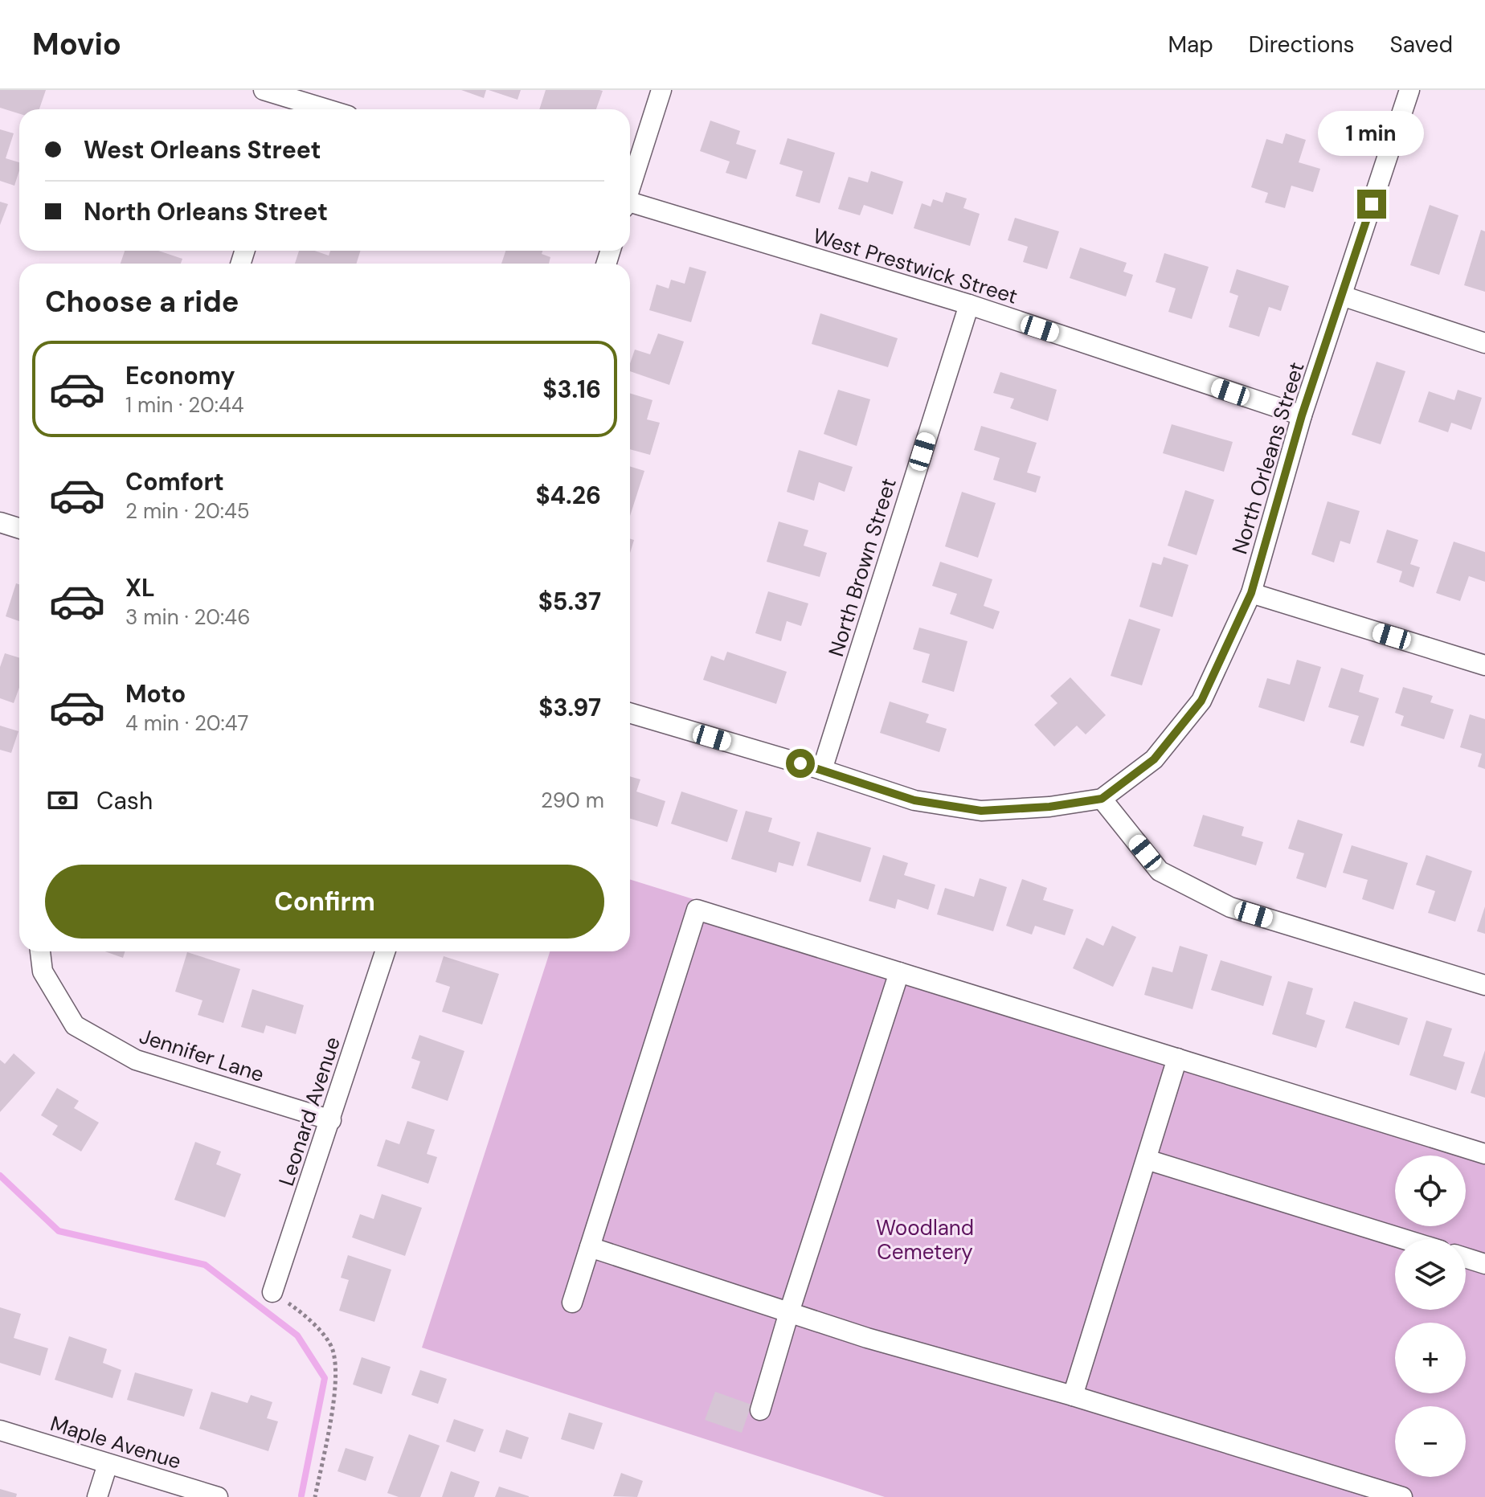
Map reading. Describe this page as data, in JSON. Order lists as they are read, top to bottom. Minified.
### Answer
{"streets":{"street":["West Prestwick Street","North Orleans Street","North Brown Street","Jennifer Lane","Leonard Avenue","Maple Avenue"]},"crossings":[["West Prestwick Street","North Orleans Street"],["West Prestwick Street","North Brown Street"],["Jennifer Lane","Leonard Avenue"]],"parks":["Woodland Cemetery"],"page":{"header":"Movio","nav":["Map","Directions","Saved"],"banner":["West Orleans Street","North Orleans Street"],"bubble":"1 min","heading":"Choose a ride","list":[{"name":"Economy","note":"1 min · 20:44","value":"$3.16"},{"name":"Comfort","note":"2 min · 20:45","value":"$4.26"},{"name":"XL","note":"3 min · 20:46","value":"$5.37"},{"name":"Moto","note":"4 min · 20:47","value":"$3.97"}],"pay":["Cash","290 m"],"buttons":"Confirm","map_buttons":["+","−"]}}
